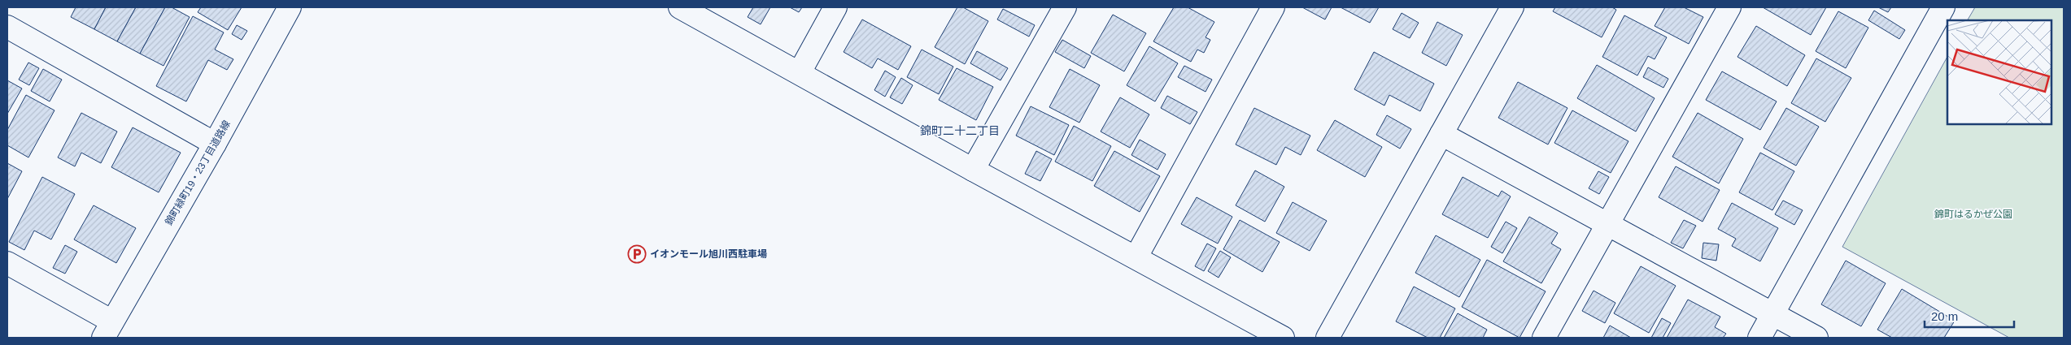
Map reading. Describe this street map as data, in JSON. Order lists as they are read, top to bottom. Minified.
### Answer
{"streets":{"street":["錦町緑町19・23丁目道路線"]},"districts":["錦町二十二丁目"],"parks":["錦町はるかぜ公園"],"places":{"parking":["イオンモール旭川西駐車場"]},"scale_bar":"20 m"}
